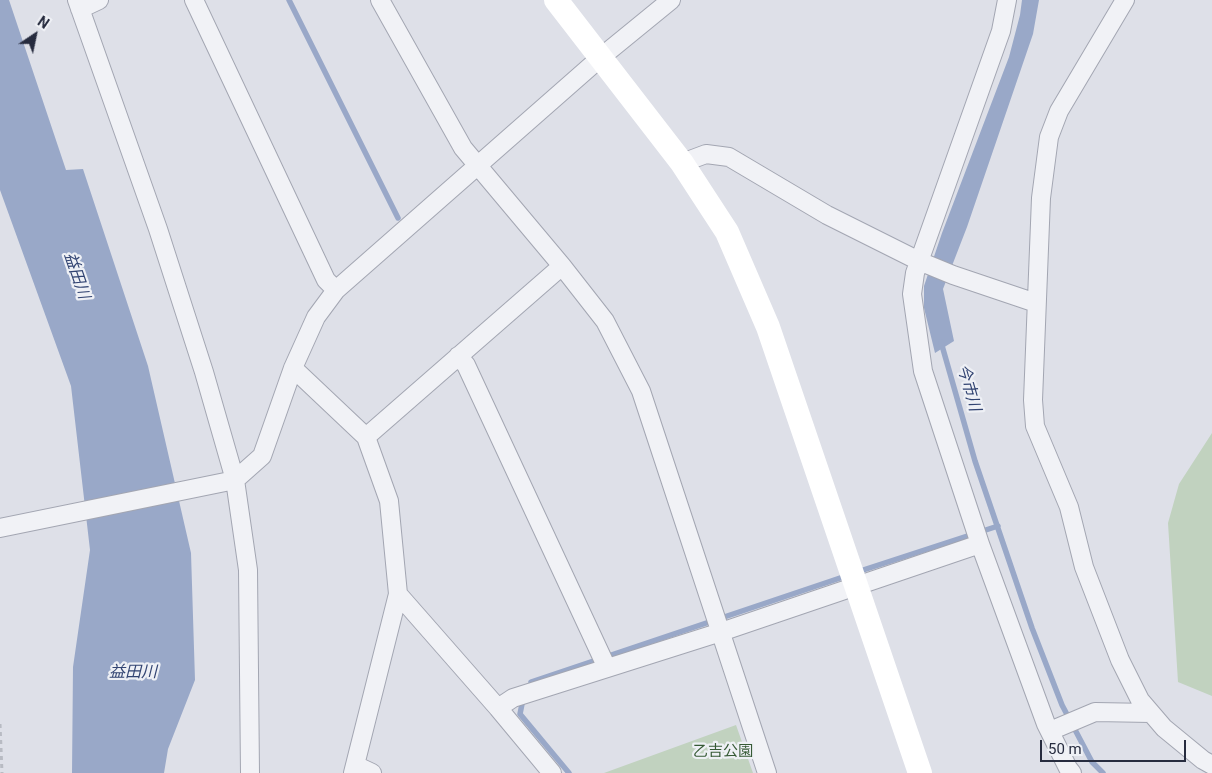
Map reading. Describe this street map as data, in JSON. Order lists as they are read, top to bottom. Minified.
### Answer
{"water":["益田川","今市川"],"parks":["乙吉公園"],"scale_bar":"50 m","north":"top right"}
